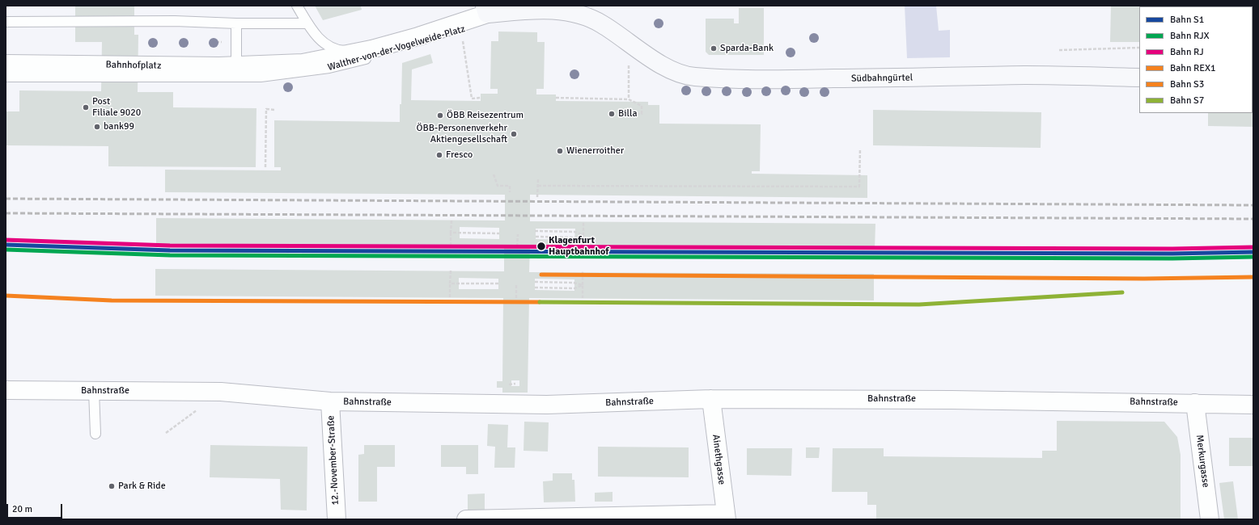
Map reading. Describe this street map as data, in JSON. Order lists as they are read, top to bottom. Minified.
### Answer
{"streets":{"street":["Walther-von-der-Vogelweide-Platz","Bahnhofplatz","Südbahngürtel","Bahnstraße","Ainethgasse","12.-November-Straße","Merkurgasse"]},"crossings":[["Walther-von-der-Vogelweide-Platz","Bahnhofplatz"],["Walther-von-der-Vogelweide-Platz","Südbahngürtel"],["Bahnstraße","Ainethgasse"],["Bahnstraße","12.-November-Straße"],["Bahnstraße","Merkurgasse"]],"places":["Sparda-Bank","Post Filiale 9020","Billa","ÖBB Reisezentrum","bank99","ÖBB-Personenverkehr Aktiengesellschaft","Wienerroither","Fresco","Klagenfurt Hauptbahnhof","Park & Ride"],"lines":["rail line RJ","rail line S1","rail line RJX","rail line REX1","rail line S7","rail line S3"],"legend":["Bahn S1","Bahn RJX","Bahn RJ","Bahn REX1","Bahn S3","Bahn S7"],"scale_bar":"20 m"}
